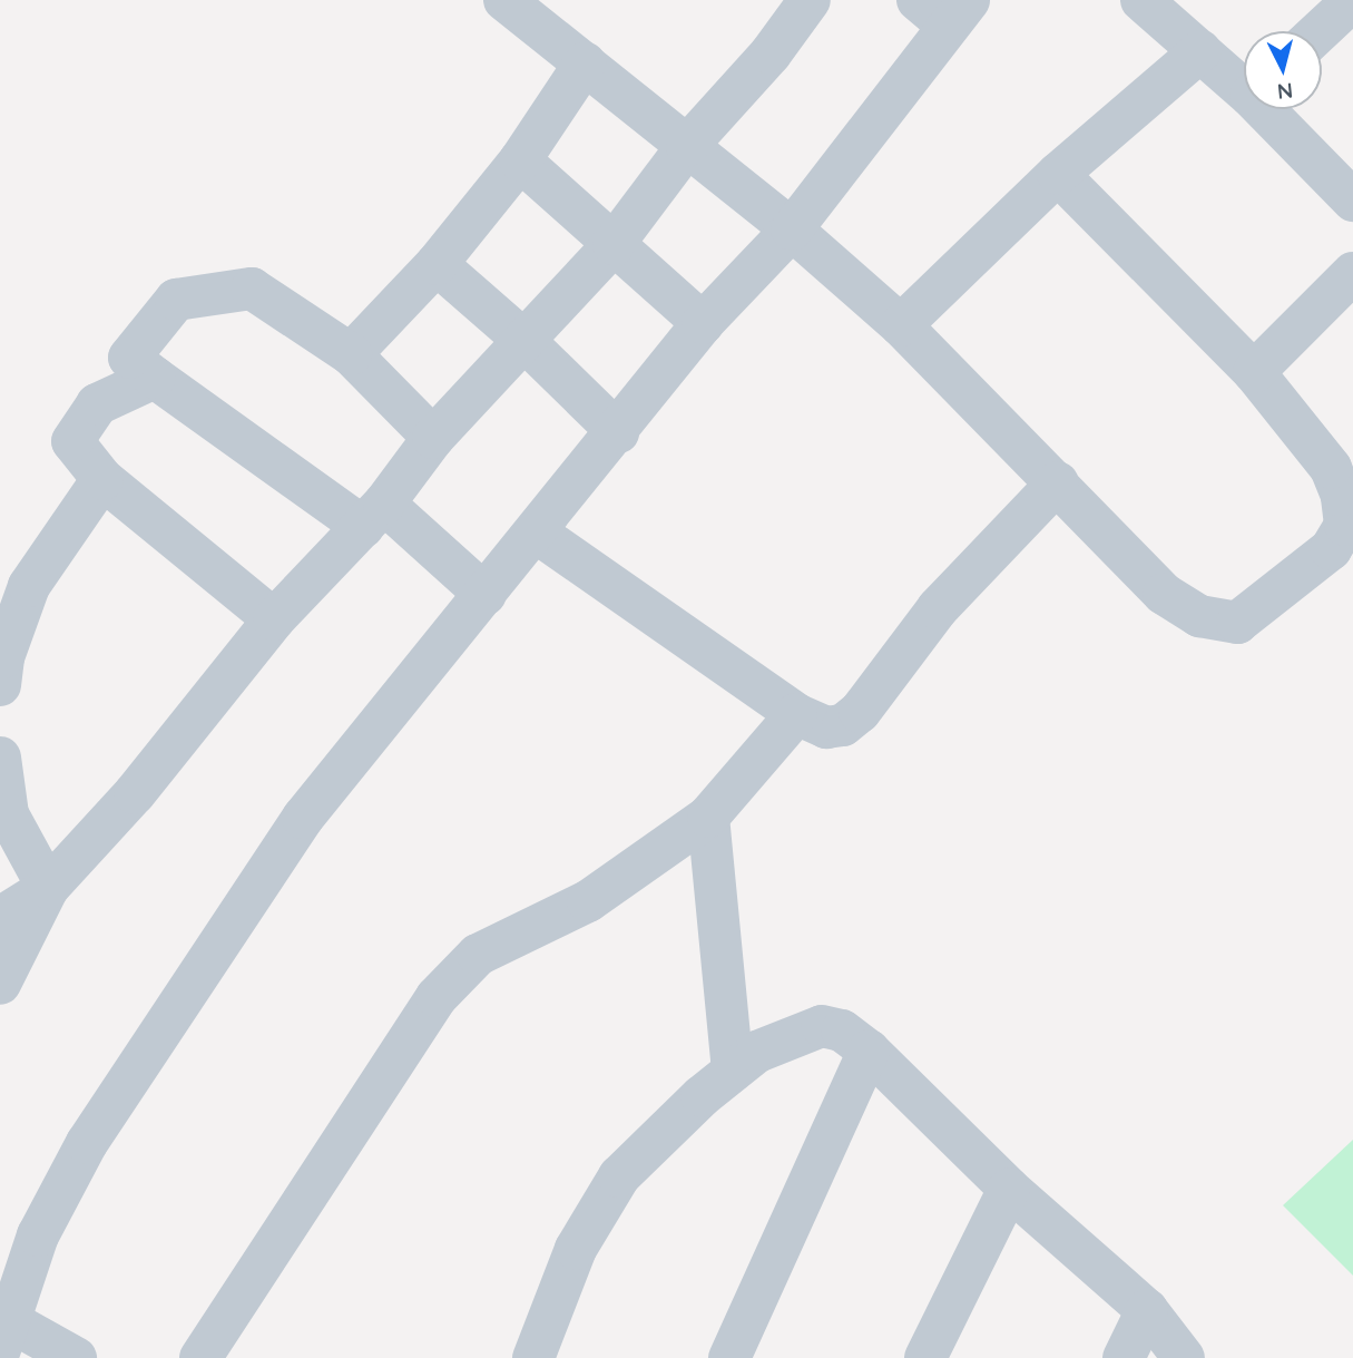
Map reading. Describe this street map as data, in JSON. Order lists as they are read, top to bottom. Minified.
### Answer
{"north":"bottom"}
